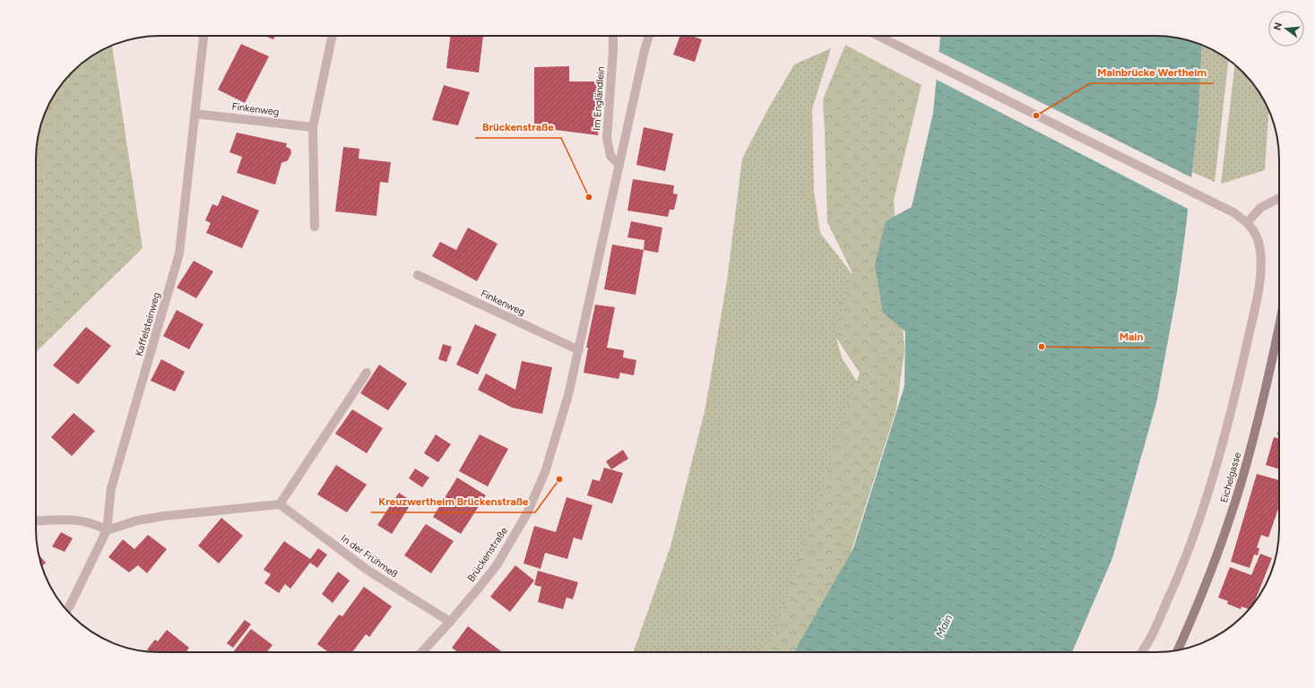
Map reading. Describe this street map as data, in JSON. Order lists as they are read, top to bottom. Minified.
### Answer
{"streets":{"main road":["Eichelgasse"],"street":["Im Engländlein","Finkenweg","Kaffelsteinweg","Brückenstraße","In der Frühmeß"]},"crossings":[["Im Engländlein","Brückenstraße"],["Finkenweg","Kaffelsteinweg"],["Finkenweg","Brückenstraße"],["Brückenstraße","In der Frühmeß"]],"water":["Main"],"places":["Mainbrücke Wertheim","Brückenstraße","Main","Kreuzwertheim Brückenstraße"],"north":"left"}
